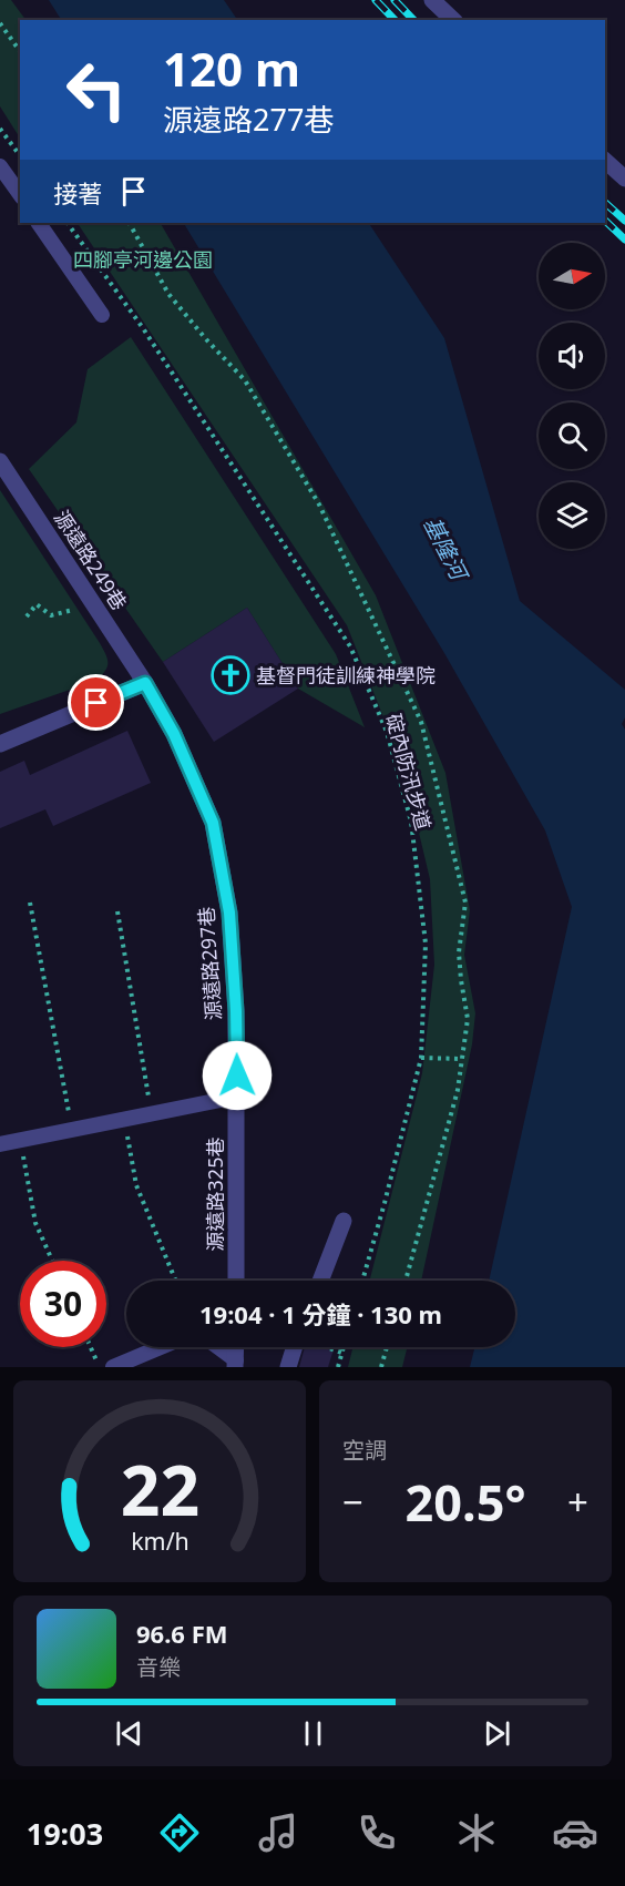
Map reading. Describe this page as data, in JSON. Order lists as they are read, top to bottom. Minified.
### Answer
{"streets":{"street":["源遠路249巷","源遠路297巷","源遠路325巷"],"path":["碇內防汛步道"]},"crossings":[["源遠路249巷","源遠路297巷"],["源遠路297巷","源遠路325巷"]],"water":["基隆河"],"parks":["四腳亭河邊公園"],"places":{"church":["基督門徒訓練神學院"]},"north":"right","page":{"turn":["120 m","源遠路277巷"],"then":"接著","limit":"30","trip":"19:04 · 1 分鐘 · 130 m","tile":"空調","heat":["−","20.5°","+"],"song":["96.6 FM","音樂"],"tabs":"19:03","gauge":["22","km/h"]}}
